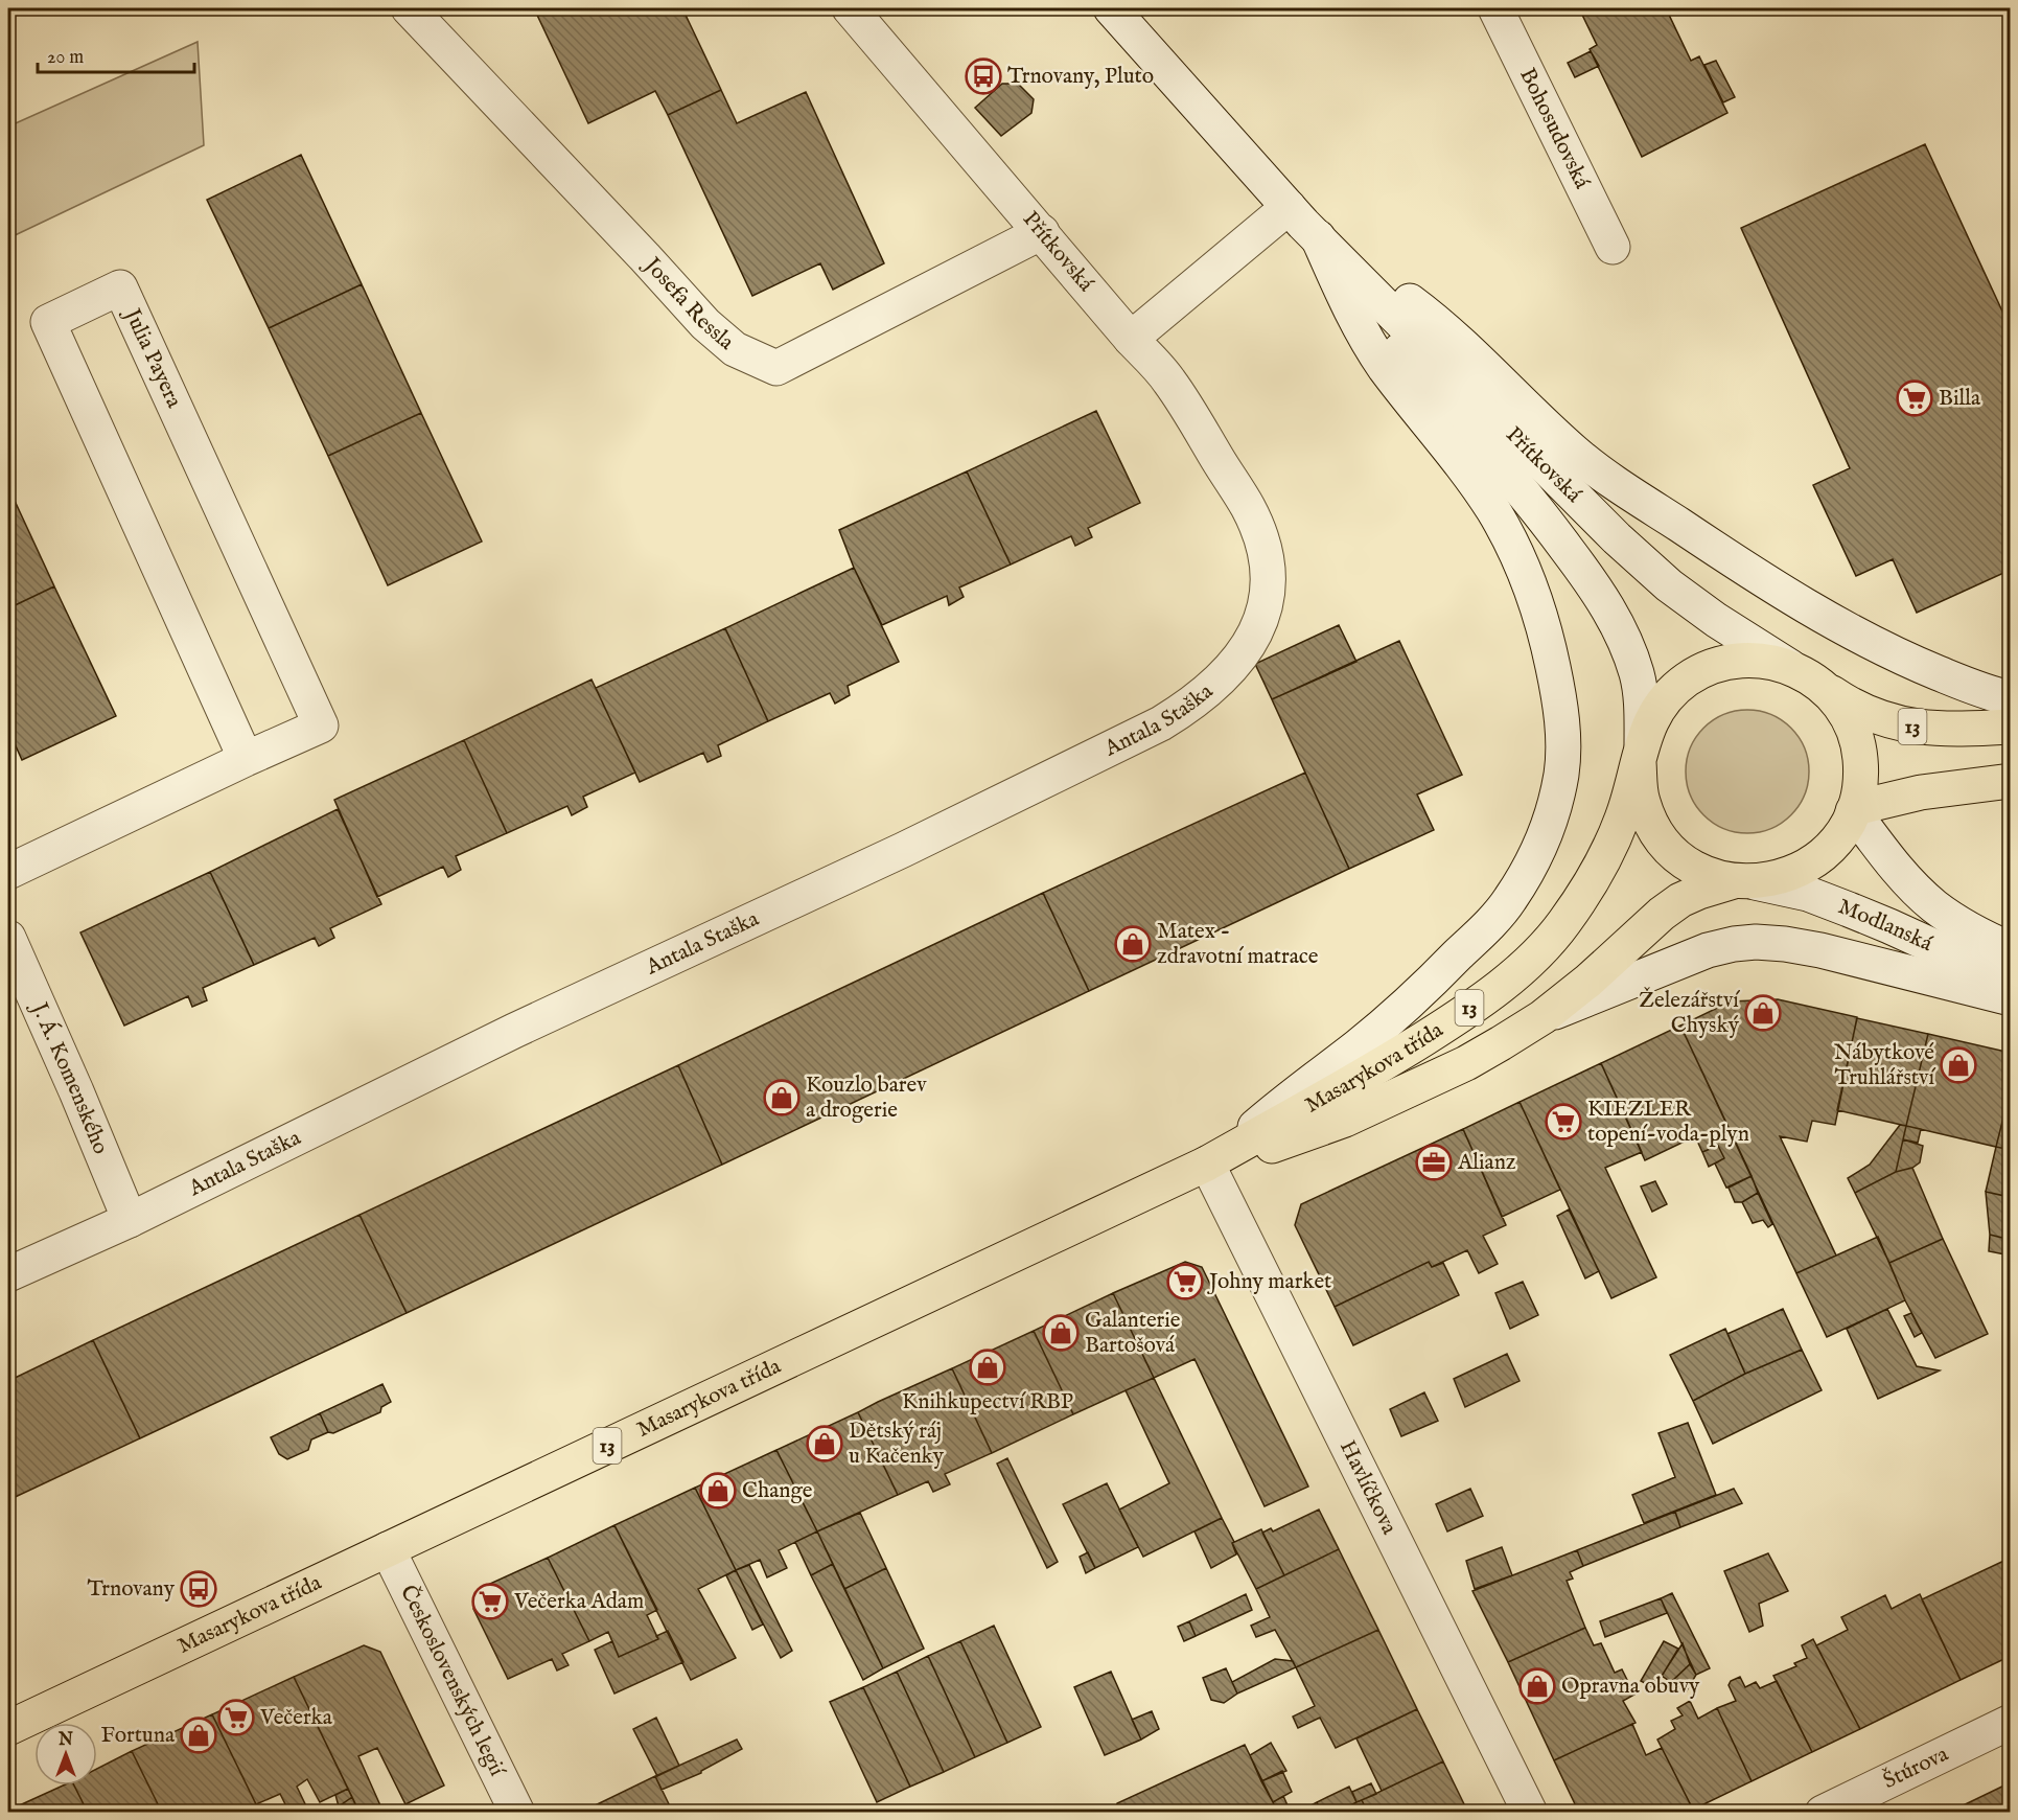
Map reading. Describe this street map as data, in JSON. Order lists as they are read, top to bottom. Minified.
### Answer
{"streets":{"main road":["13","Masarykova třída"],"street":["Bohosudovská","Přítkovská","Josefa Ressla","Julia Payera","Antala Staška","Modlanská","J. Á. Komenského","Havlíčkova","Československých legií","Štúrova"]},"crossings":[["Přítkovská","Josefa Ressla"],["Přítkovská","Antala Staška"],["Přítkovská","Modlanská"],["Přítkovská","Masarykova třída"],["Antala Staška","J. Á. Komenského"],["Modlanská","Masarykova třída"],["Masarykova třída","Havlíčkova"],["Masarykova třída","Československých legií"]],"places":{"bus stop":["Trnovany, Pluto","Trnovany"],"supermarket":["Billa","KIEZLER topení-voda-plyn","Johny market","Večerka Adam","Večerka"],"shop":["Matex - zdravotní matrace","Železářství Chyský","Nábytkové Truhlářství","Kouzlo barev a drogerie","Galanterie Bartošová","Knihkupectví RBP","Dětský ráj u Kačenky","Change","Opravna obuvy","Fortuna"],"office":["Alianz"]},"scale_bar":"20 m","north":"top"}
